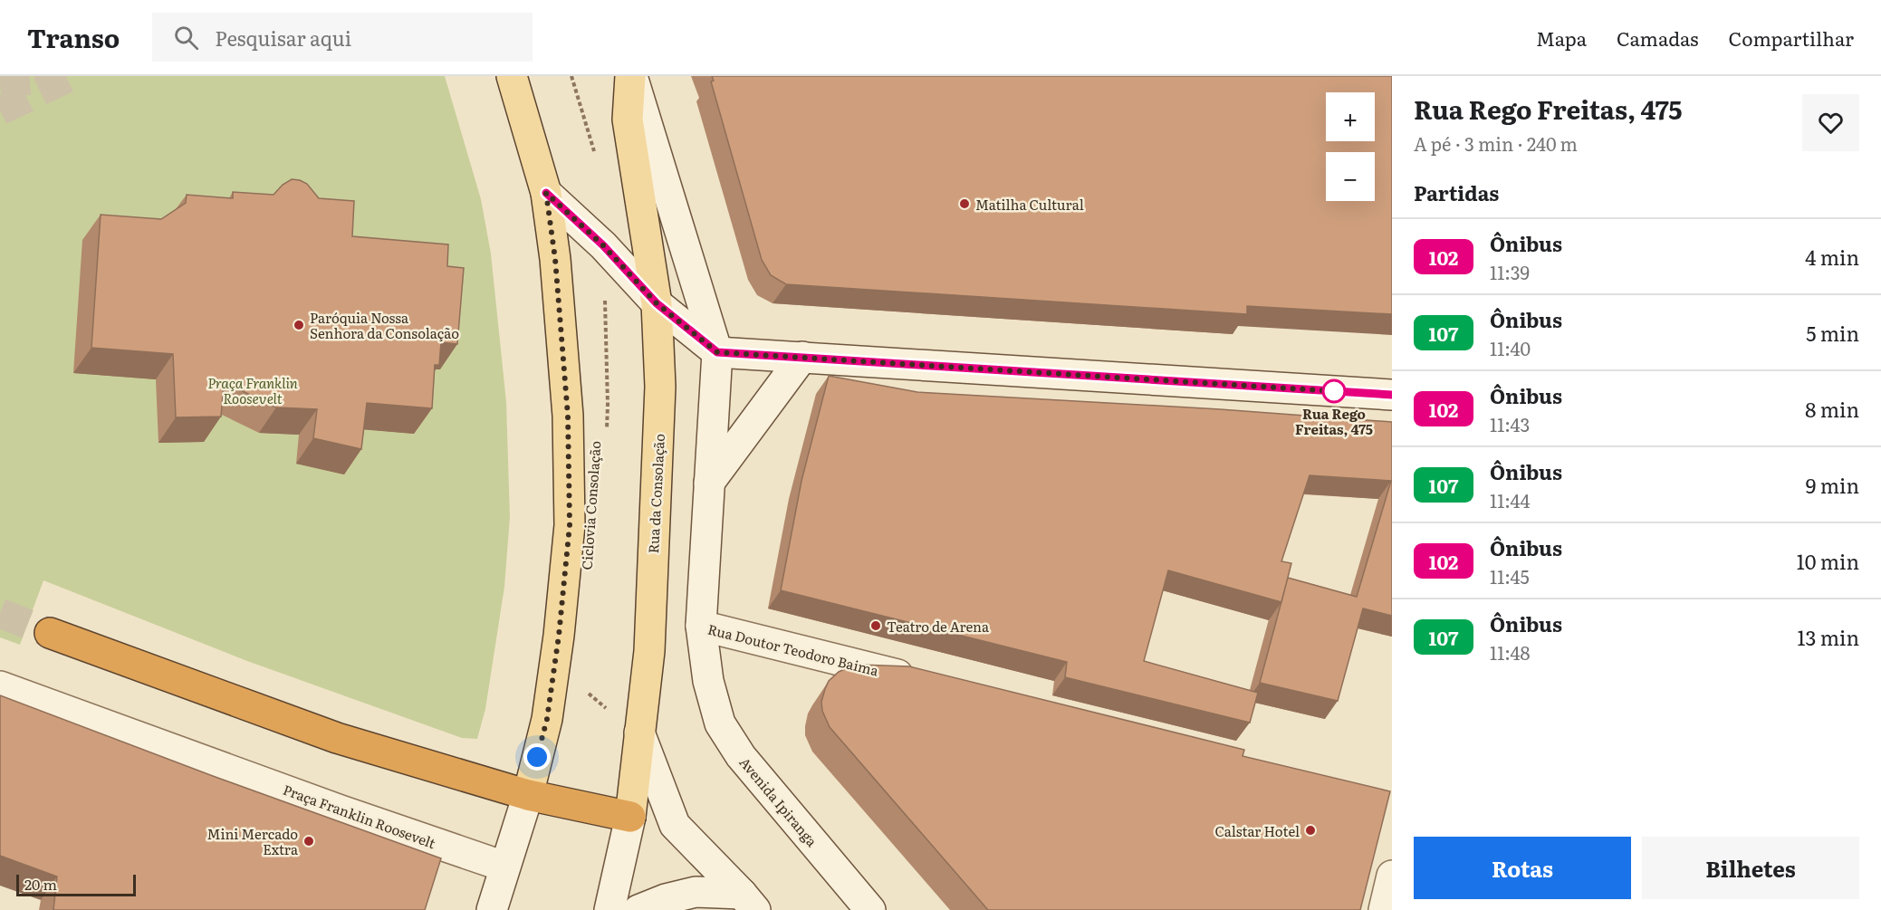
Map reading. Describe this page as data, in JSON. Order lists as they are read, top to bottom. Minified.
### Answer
{"streets":{"main road":["Rua da Consolação"],"street":["Rua Doutor Teodoro Baima","Avenida Ipiranga","Praça Franklin Roosevelt"],"path":["Ciclovia Consolação"]},"crossings":[["Rua da Consolação","Rua Doutor Teodoro Baima"],["Rua da Consolação","Avenida Ipiranga"]],"parks":["Praça Franklin Roosevelt"],"places":["Matilha Cultural","Paróquia Nossa Senhora da Consolação","Rua Rego Freitas, 475","Teatro de Arena","Calstar Hotel","Mini Mercado Extra"],"lines":["bus line 102"],"scale_bar":"20 m","page":{"header":"Transo","search":"Pesquisar aqui","nav":["Mapa","Camadas","Compartilhar"],"heading":[["Rua Rego Freitas, 475","A pé · 3 min · 240 m"],"Partidas"],"map_buttons":["+","−"],"list":[{"mark":"102","name":"Ônibus","note":"11:39","value":"4 min"},{"mark":"107","name":"Ônibus","note":"11:40","value":"5 min"},{"mark":"102","name":"Ônibus","note":"11:43","value":"8 min"},{"mark":"107","name":"Ônibus","note":"11:44","value":"9 min"},{"mark":"102","name":"Ônibus","note":"11:45","value":"10 min"},{"mark":"107","name":"Ônibus","note":"11:48","value":"13 min"}],"buttons":["Rotas","Bilhetes"],"scale":"20 m"}}
